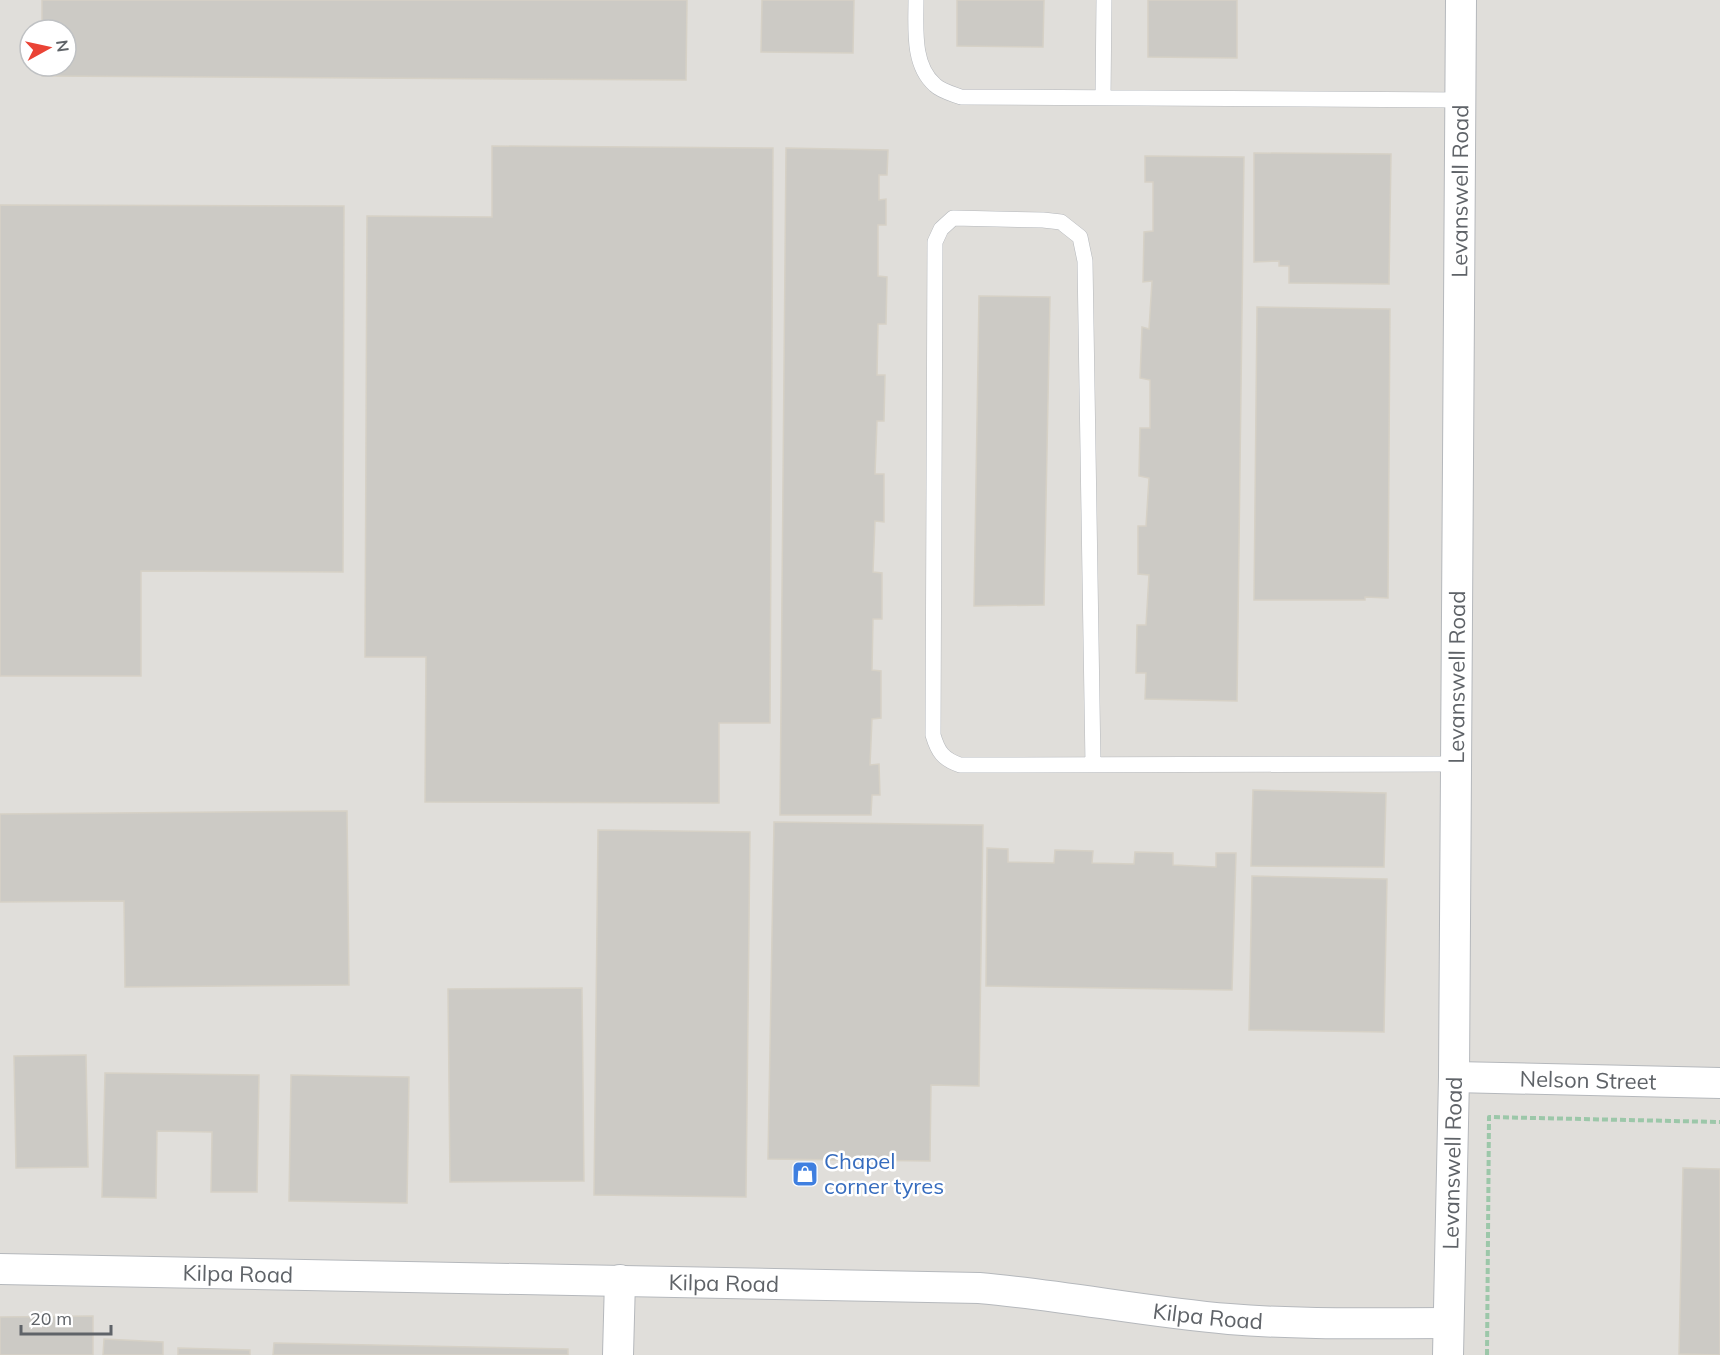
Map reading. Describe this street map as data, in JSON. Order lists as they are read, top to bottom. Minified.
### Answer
{"streets":{"street":["Levanswell Road","Nelson Street","Kilpa Road"]},"crossings":[["Levanswell Road","Nelson Street"],["Levanswell Road","Kilpa Road"]],"places":{"shop":["Chapel corner tyres"]},"scale_bar":"20 m","north":"right"}
